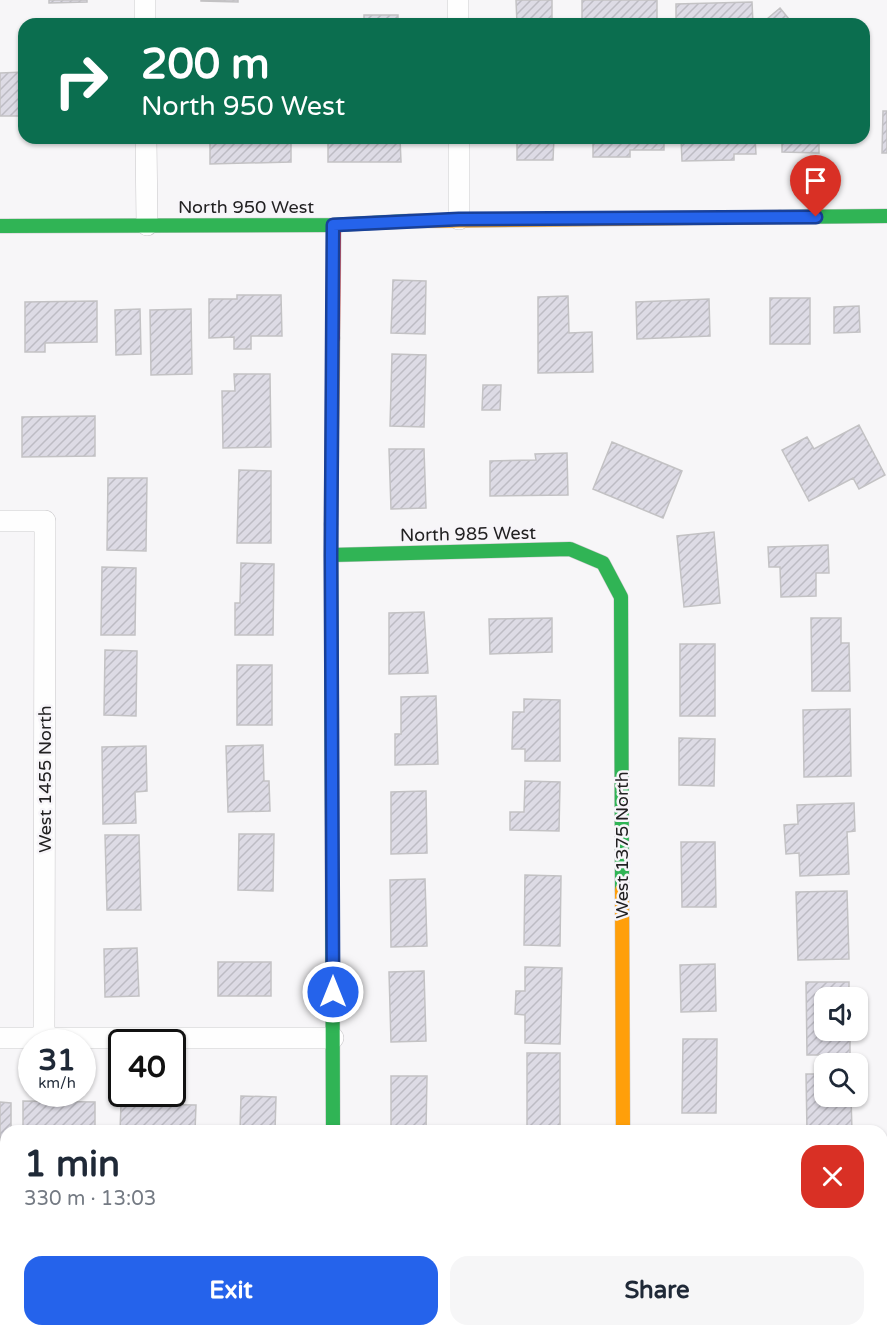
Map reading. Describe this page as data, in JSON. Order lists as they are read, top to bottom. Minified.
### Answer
{"streets":{"street":["North 950 West","North 985 West","West 1455 North","West 1375 North"]},"crossings":[["North 985 West","West 1375 North"]],"page":{"turn":["200 m","North 950 West"],"speed":"31 km/h","limit":"40","heading":["1 min","330 m · 13:03"],"buttons":["Exit","Share"]}}
